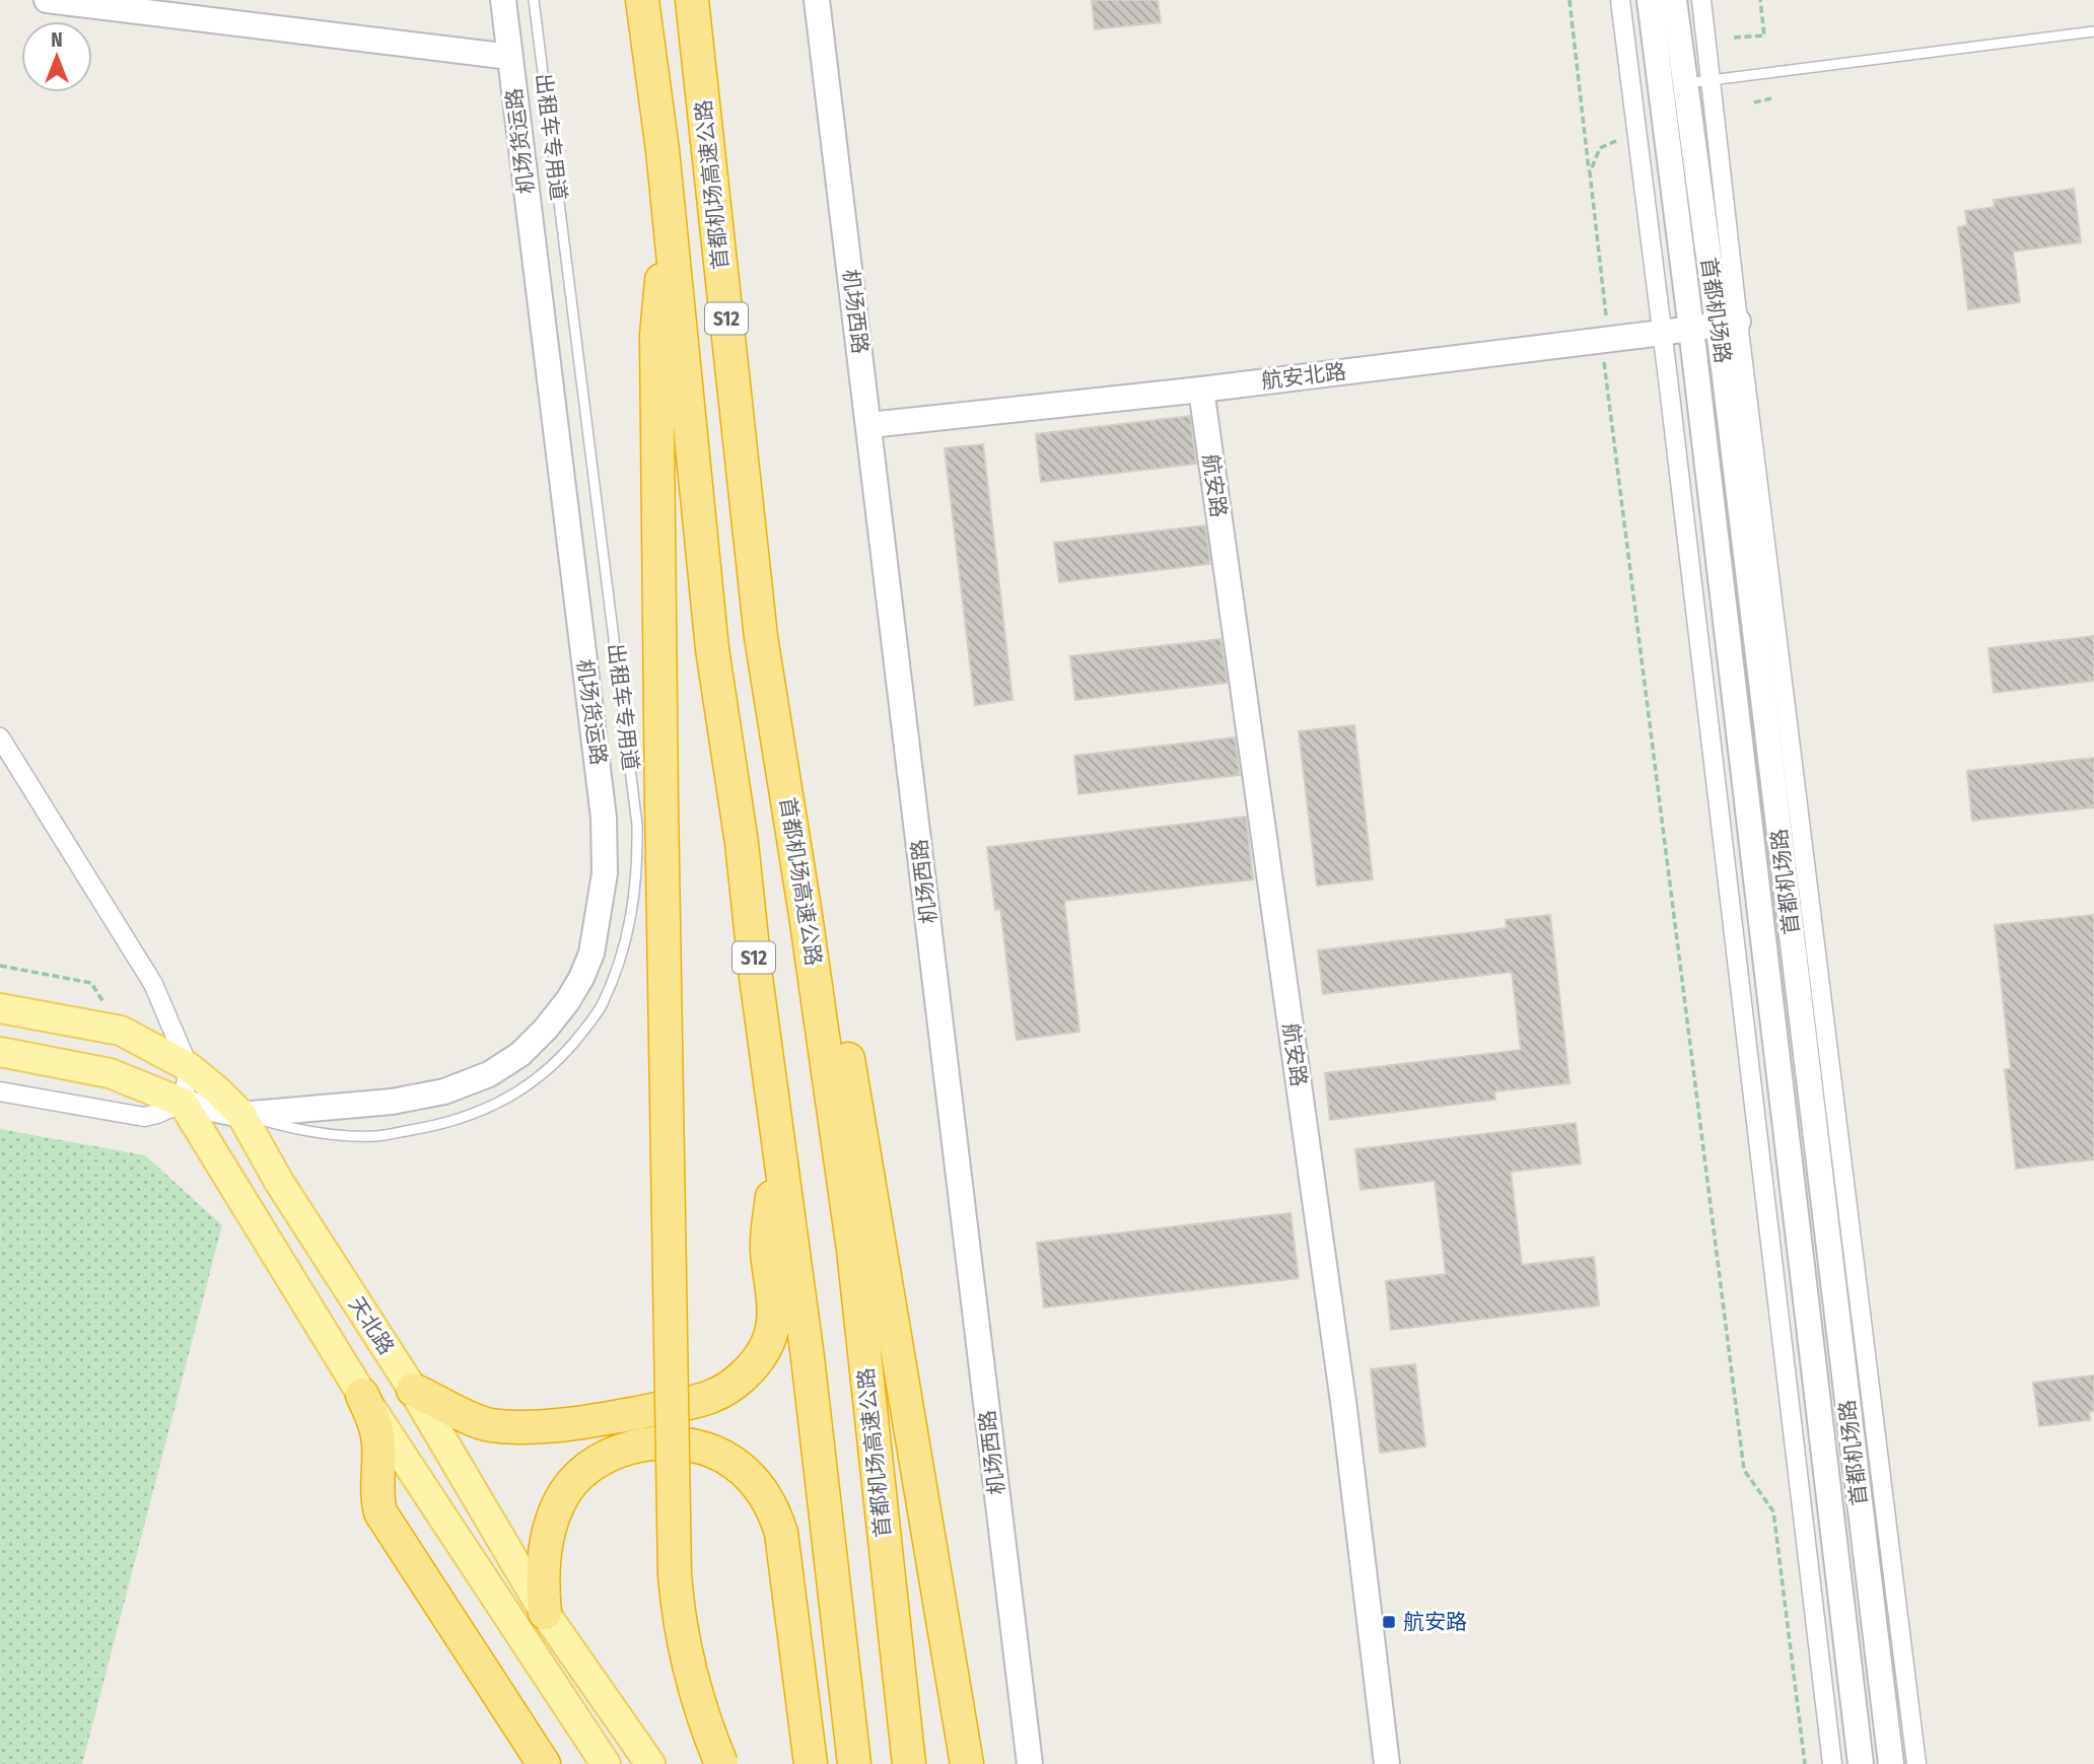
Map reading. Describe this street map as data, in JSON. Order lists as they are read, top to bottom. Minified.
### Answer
{"streets":{"highway":["首都机场高速公路","S12"],"main road":["天北路"],"street":["机场货运路","首都机场路","机场西路","航安北路","航安路"],"lane":["出租车专用道"]},"crossings":[["出租车专用道","机场货运路"],["出租车专用道","天北路"],["机场货运路","天北路"],["首都机场路","航安北路"],["机场西路","航安北路"],["航安北路","航安路"]],"places":{"transit":["航安路"]},"north":"top"}
